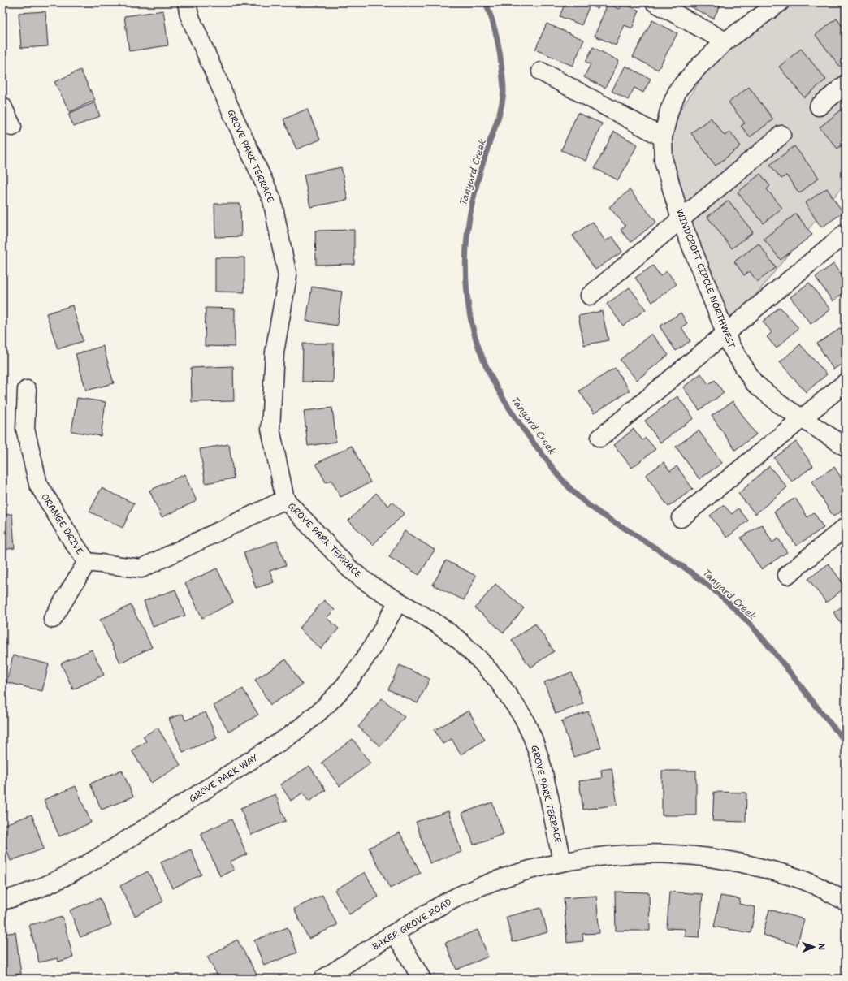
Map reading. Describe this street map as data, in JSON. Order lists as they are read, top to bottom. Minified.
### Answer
{"streets":{"street":["GROVE PARK TERRACE","WINDCROFT CIRCLE NORTHWEST","ORANGE DRIVE","GROVE PARK WAY","BAKER GROVE ROAD"]},"crossings":[["GROVE PARK TERRACE","ORANGE DRIVE"],["GROVE PARK TERRACE","GROVE PARK WAY"],["GROVE PARK TERRACE","BAKER GROVE ROAD"]],"water":["Tanyard Creek"],"north":"right"}
